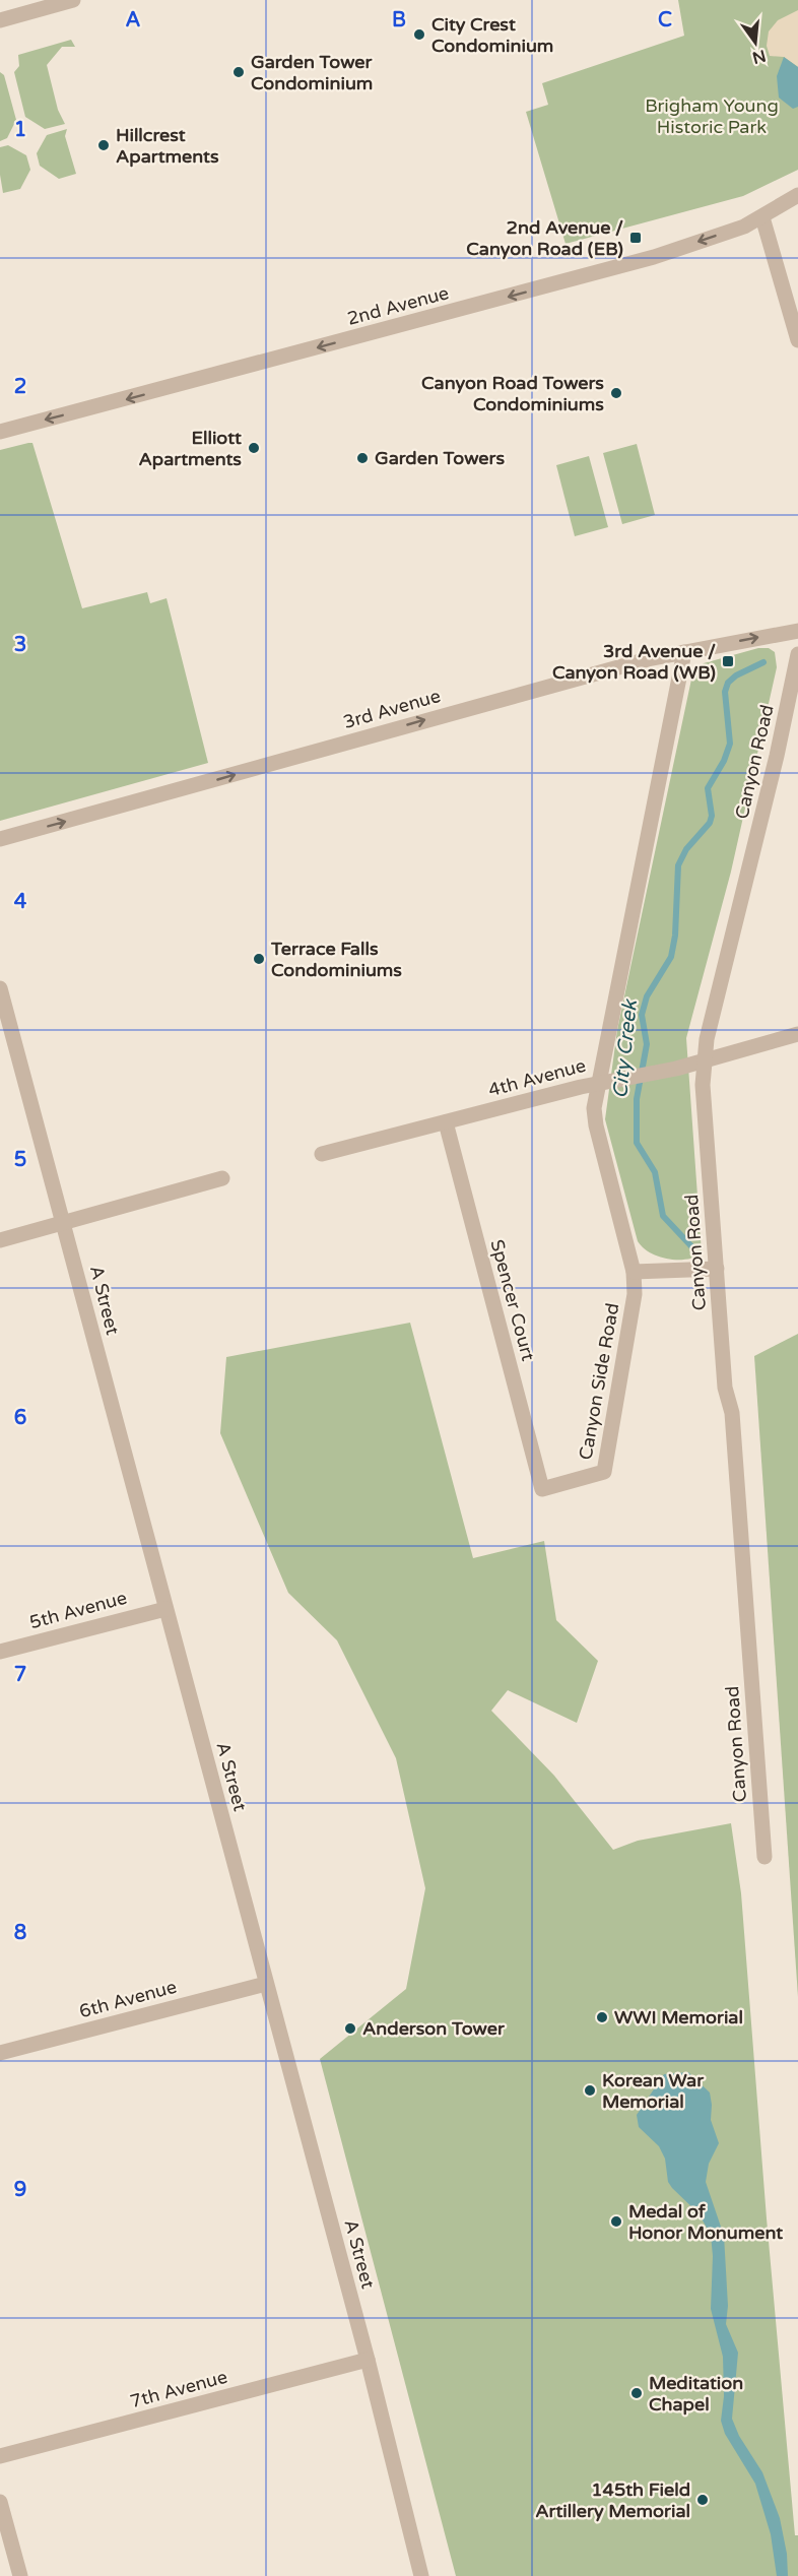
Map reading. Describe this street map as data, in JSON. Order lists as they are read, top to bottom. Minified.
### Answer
{"streets":{"street":["2nd Avenue","3rd Avenue","Canyon Road","4th Avenue","A Street","Spencer Court","Canyon Side Road","5th Avenue","6th Avenue","7th Avenue"]},"crossings":[["Canyon Road","4th Avenue"],["4th Avenue","Spencer Court"],["A Street","5th Avenue"],["A Street","6th Avenue"],["A Street","7th Avenue"],["Spencer Court","Canyon Side Road"]],"one_way":["2nd Avenue","3rd Avenue"],"water":["City Creek"],"parks":["Brigham Young Historic Park"],"places":{"other":["City Crest Condominium","Garden Tower Condominium","Hillcrest Apartments","Canyon Road Towers Condominiums","Elliott Apartments","Garden Towers","Terrace Falls Condominiums","WWI Memorial","Anderson Tower","Korean War Memorial","Medal of Honor Monument","Meditation Chapel","145th Field Artillery Memorial"],"transit":["2nd Avenue / Canyon Road (EB)","3rd Avenue / Canyon Road (WB)"]},"north":"bottom","grid":{"columns":["A","B","C"],"rows":["1","2","3","4","5","6","7","8","9"]}}
